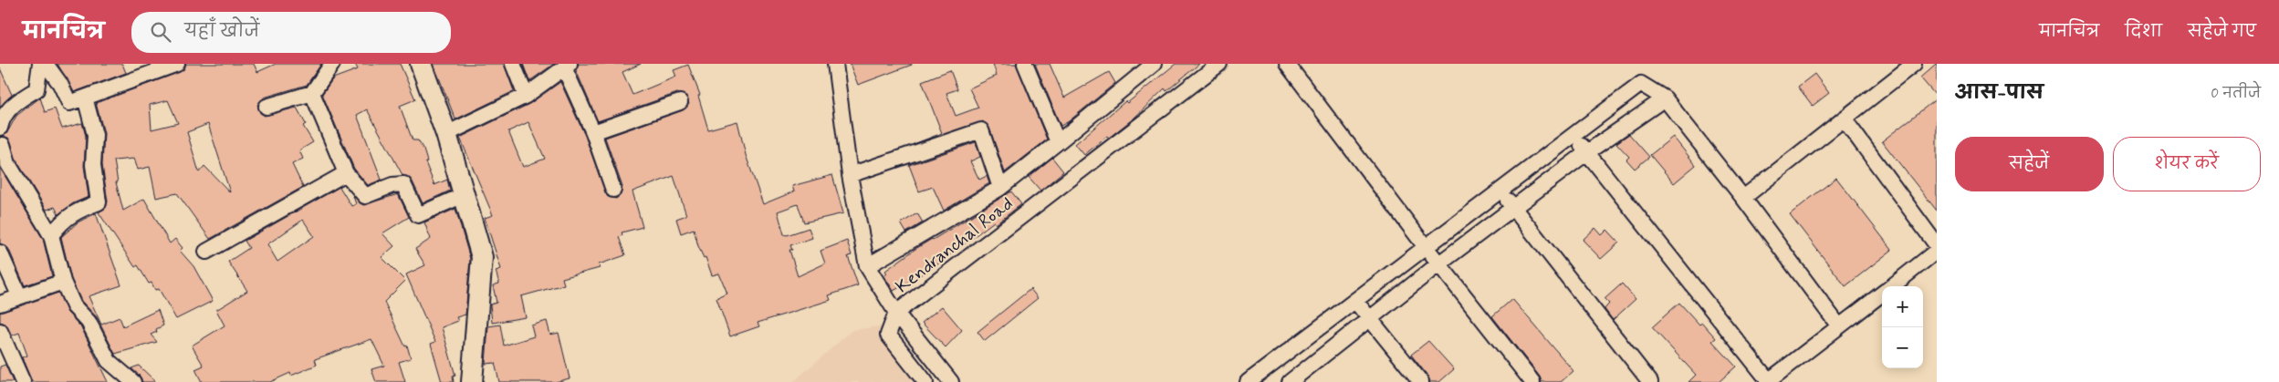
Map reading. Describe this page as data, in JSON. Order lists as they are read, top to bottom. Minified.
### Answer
{"streets":{"street":["Kendranchal Road"]},"page":{"header":"मानचित्र","search":"यहाँ खोजें","nav":["मानचित्र","दिशा","सहेजे गए"],"heading":["आस-पास","0 नतीजे"],"buttons":["सहेजें","शेयर करें"],"map_buttons":["+","−"]}}
